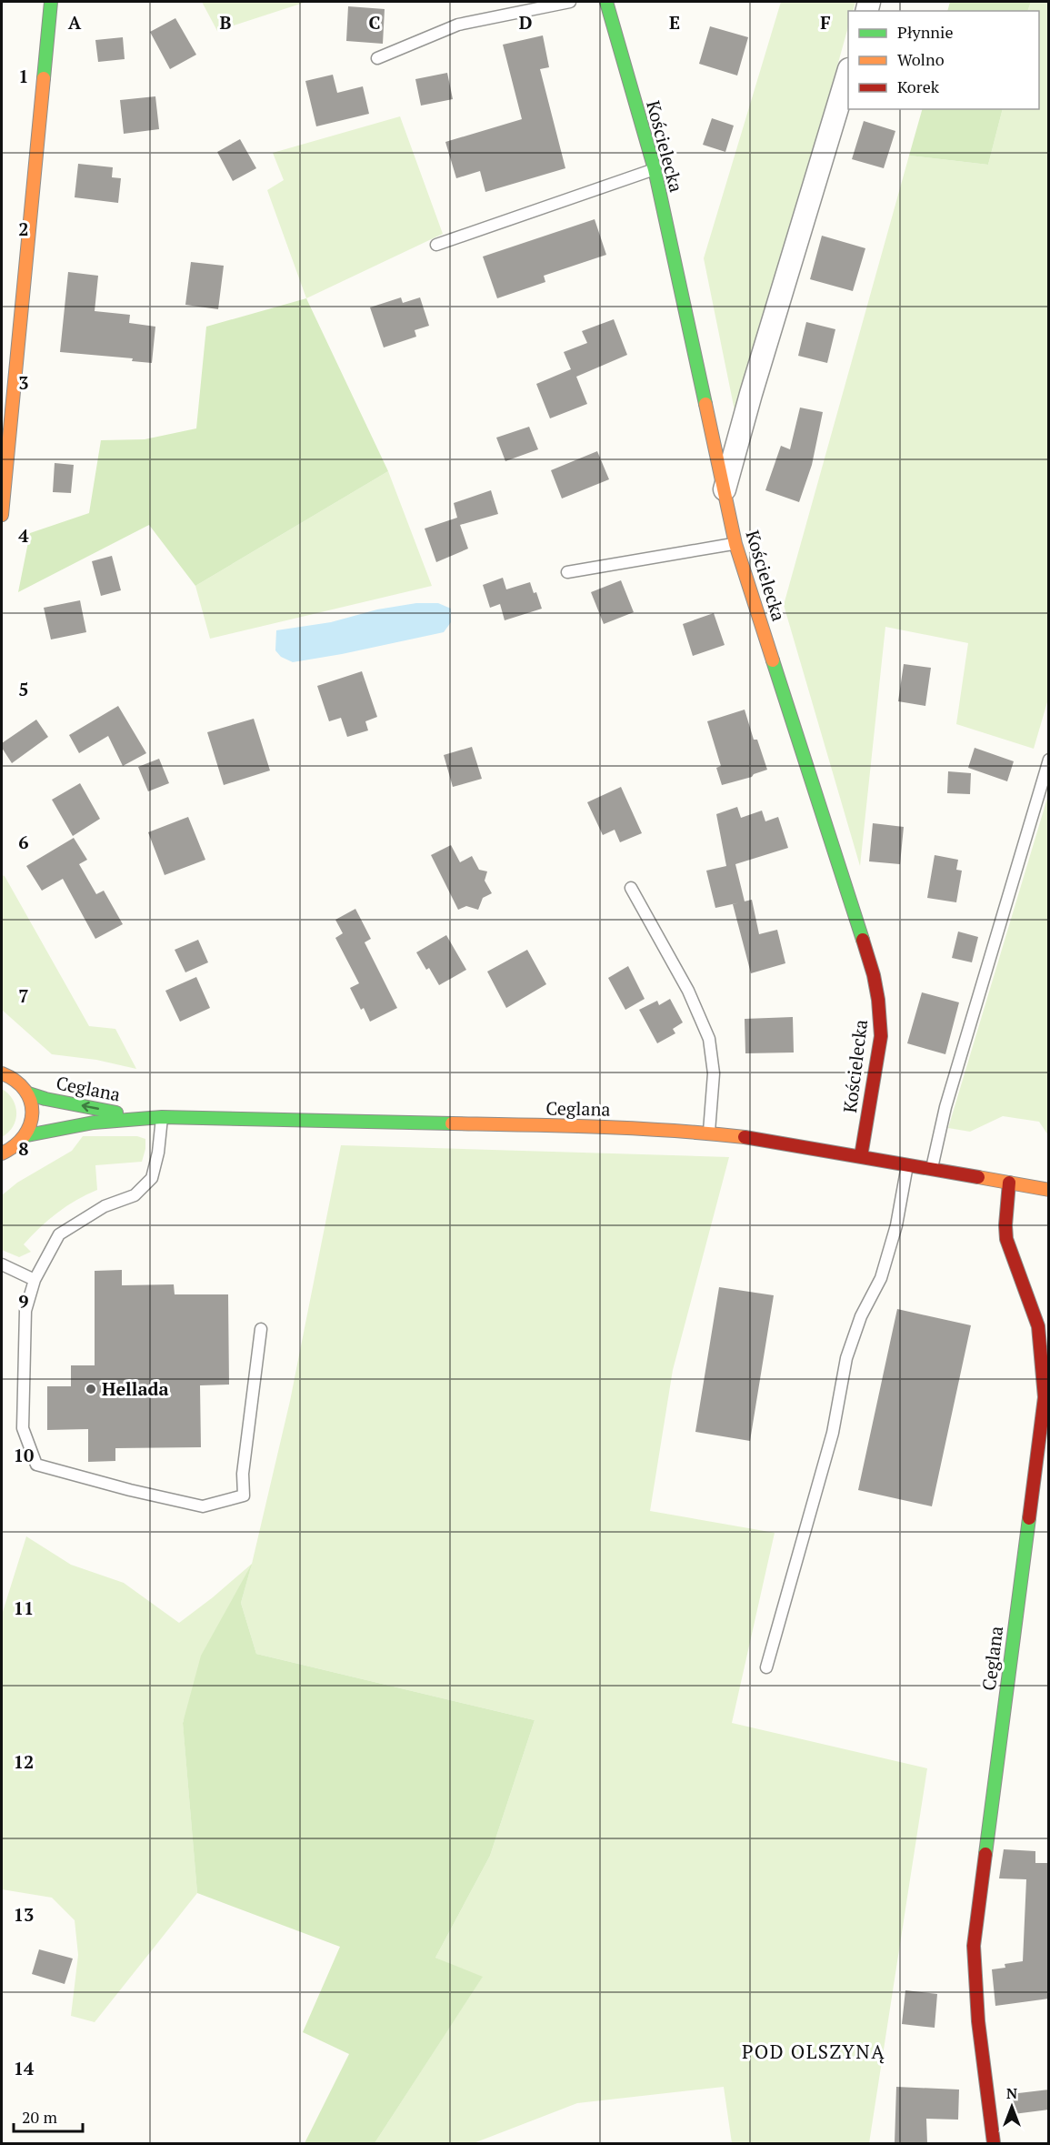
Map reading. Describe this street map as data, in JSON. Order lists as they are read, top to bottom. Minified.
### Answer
{"streets":{"street":["Kościelecka","Ceglana"]},"crossings":[["Kościelecka","Ceglana"]],"districts":["POD OLSZYNĄ"],"places":["Hellada"],"legend":["Płynnie","Wolno","Korek"],"scale_bar":"20 m","north":"top","grid":{"columns":["A","B","C","D","E","F"],"rows":["1","2","3","4","5","6","7","8","9","10","11","12","13","14"]}}
